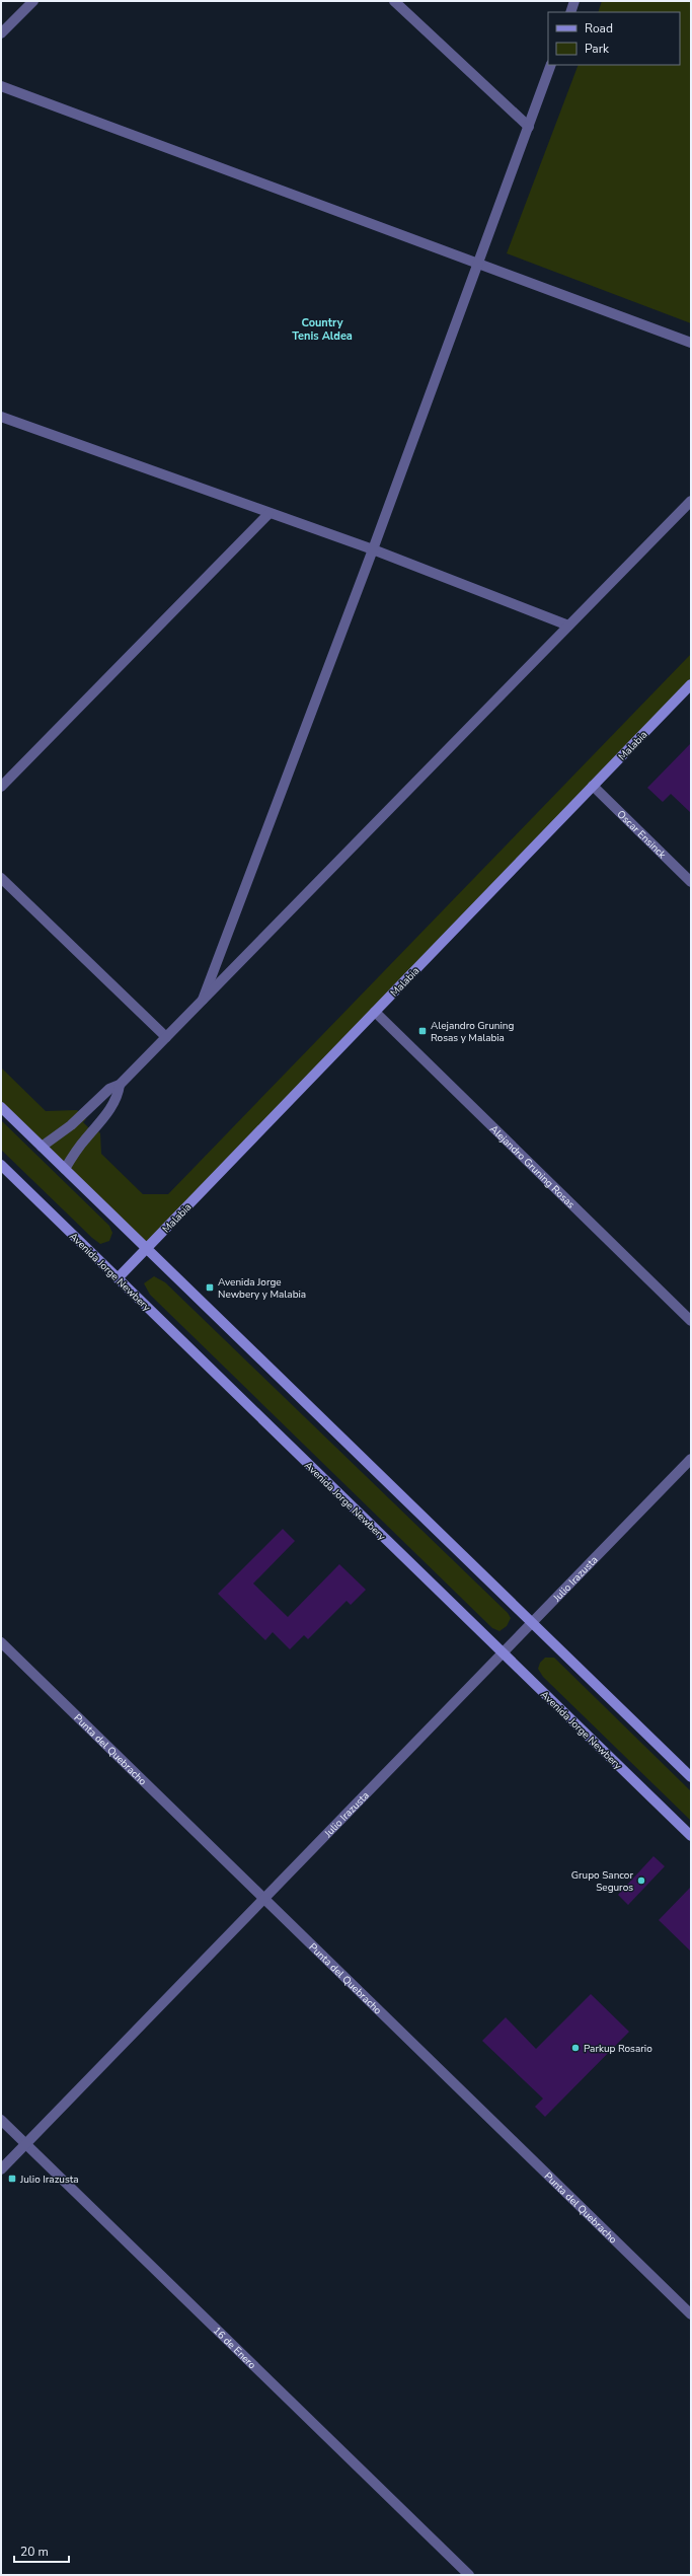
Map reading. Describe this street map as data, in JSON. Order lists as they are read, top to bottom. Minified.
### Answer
{"streets":{"main road":["Malabia","Avenida Jorge Newbery"],"street":["Oscar Ensinck","Alejandro Gruning Rosas","Julio Irazusta","Punta del Quebracho","16 de Enero"]},"crossings":[["Malabia","Oscar Ensinck"],["Malabia","Alejandro Gruning Rosas"],["Malabia","Avenida Jorge Newbery"],["Avenida Jorge Newbery","Julio Irazusta"],["Julio Irazusta","Punta del Quebracho"],["Julio Irazusta","16 de Enero"]],"districts":["Country Tenis Aldea"],"places":{"transit":["Alejandro Gruning Rosas y Malabia","Avenida Jorge Newbery y Malabia","Julio Irazusta"],"other":["Grupo Sancor Seguros","Parkup Rosario"]},"legend":["Road","Park"],"scale_bar":"20 m"}
